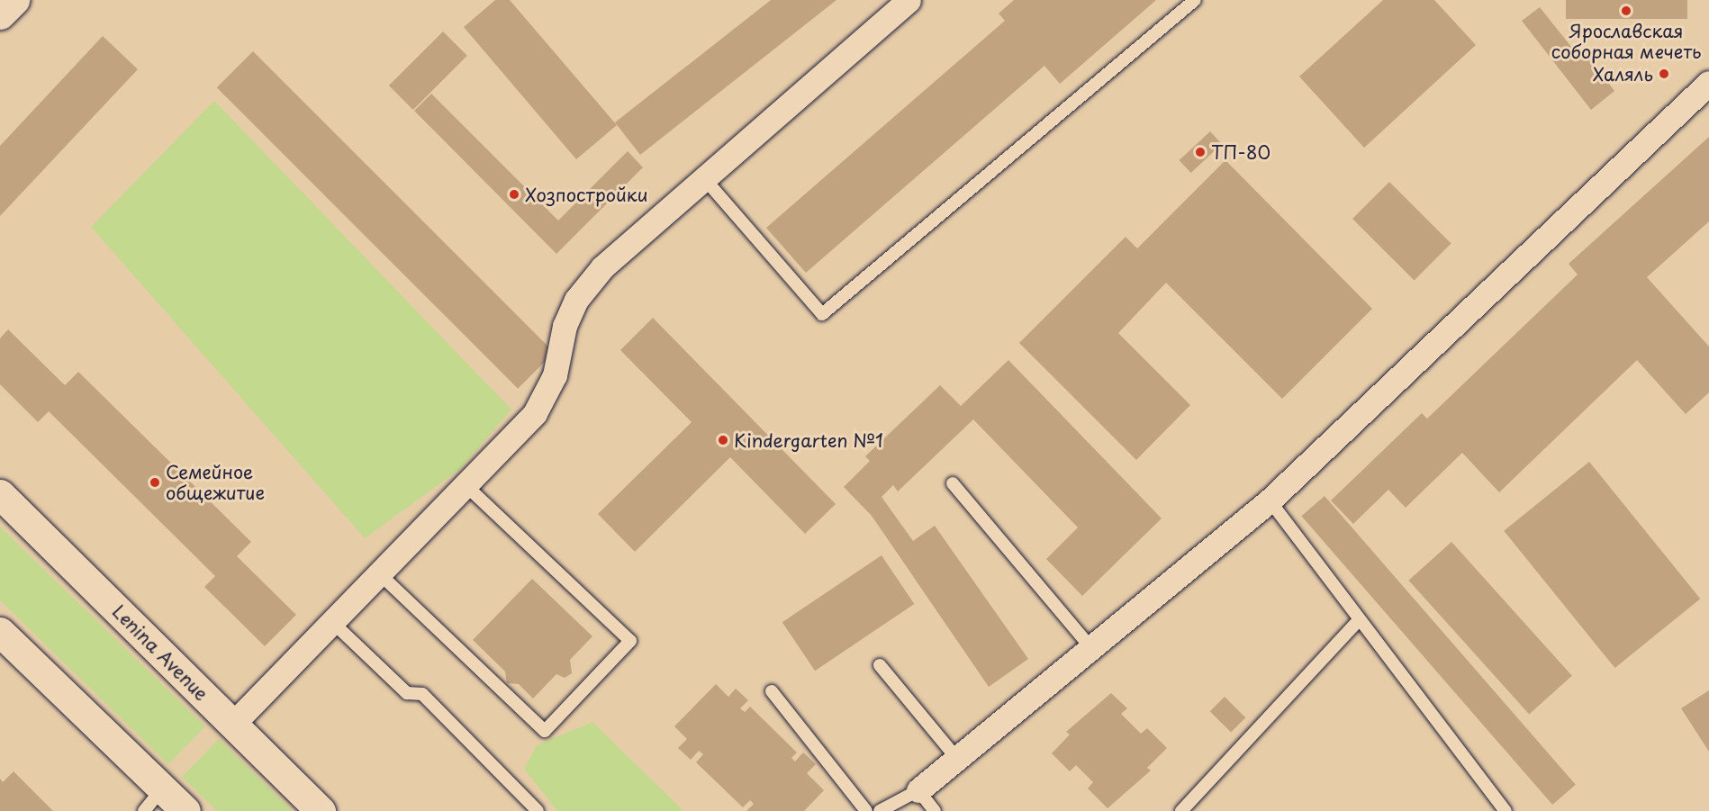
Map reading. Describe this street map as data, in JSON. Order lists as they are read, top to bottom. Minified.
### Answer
{"streets":{"main road":["Lenina Avenue"]},"places":["Ярославская соборная мечеть","Халяль","ТП-80","Хозпостройки","Kindergarten №1","Семейное общежитие"]}
